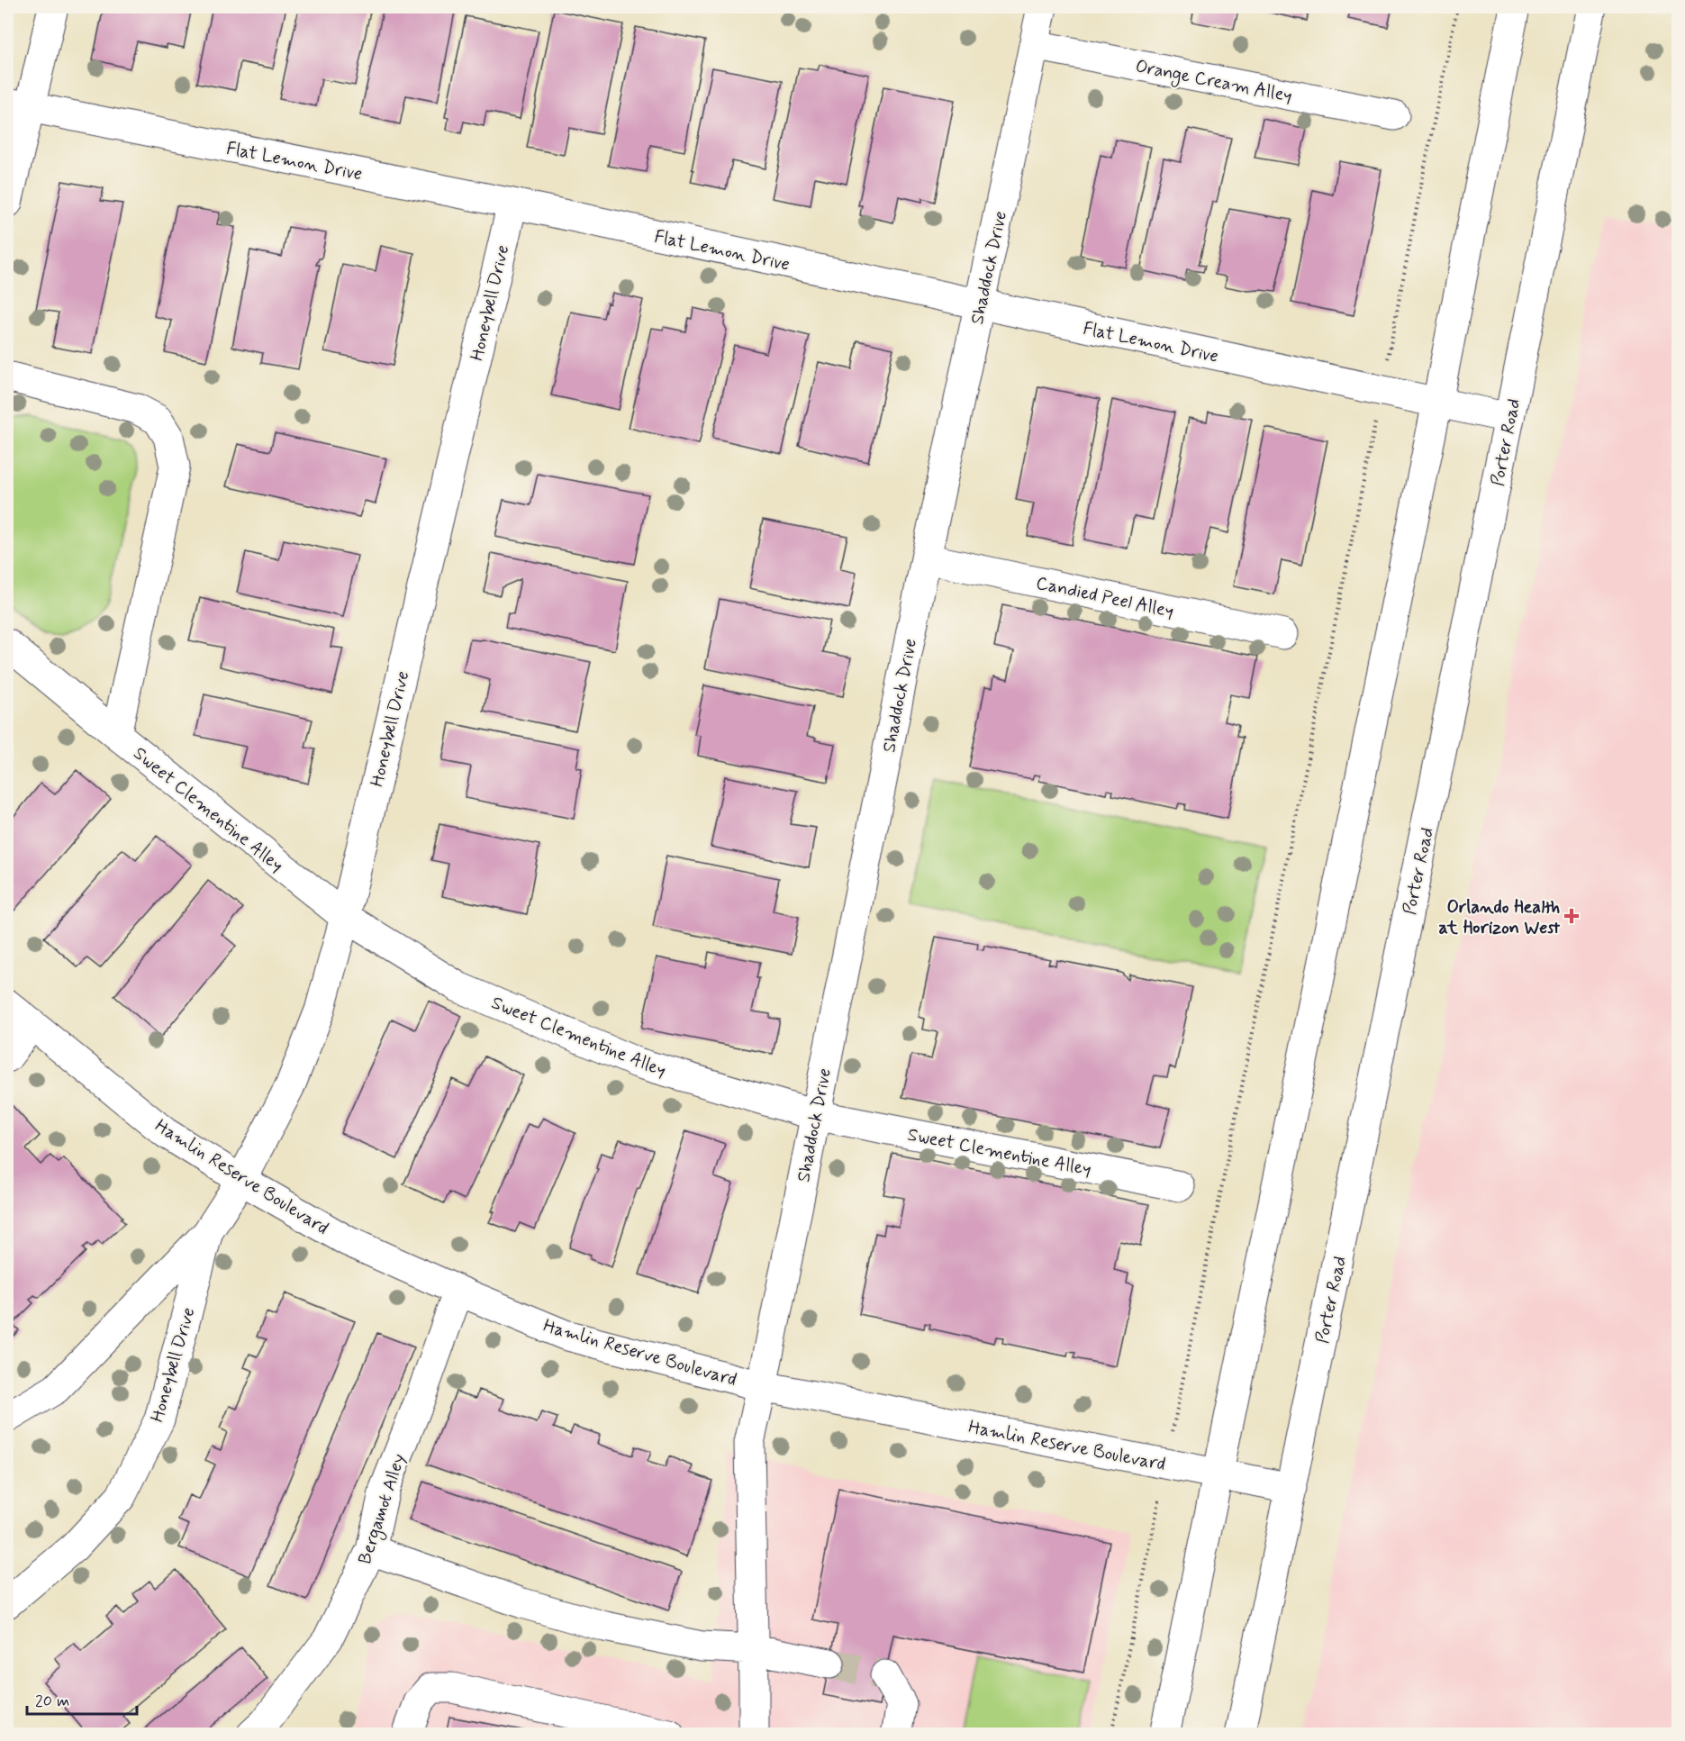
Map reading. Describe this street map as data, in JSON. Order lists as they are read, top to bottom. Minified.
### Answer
{"streets":{"street":["Orange Cream Alley","Flat Lemon Drive","Shaddock Drive","Honeybell Drive","Porter Road","Candied Peel Alley","Sweet Clementine Alley","Hamlin Reserve Boulevard","Bergamot Alley"]},"crossings":[["Orange Cream Alley","Shaddock Drive"],["Flat Lemon Drive","Shaddock Drive"],["Flat Lemon Drive","Honeybell Drive"],["Flat Lemon Drive","Porter Road"],["Shaddock Drive","Candied Peel Alley"],["Shaddock Drive","Sweet Clementine Alley"],["Shaddock Drive","Hamlin Reserve Boulevard"],["Honeybell Drive","Sweet Clementine Alley"],["Honeybell Drive","Hamlin Reserve Boulevard"],["Porter Road","Hamlin Reserve Boulevard"],["Hamlin Reserve Boulevard","Bergamot Alley"]],"places":{"health":["Orlando Health at Horizon West"]},"scale_bar":"20 m"}
